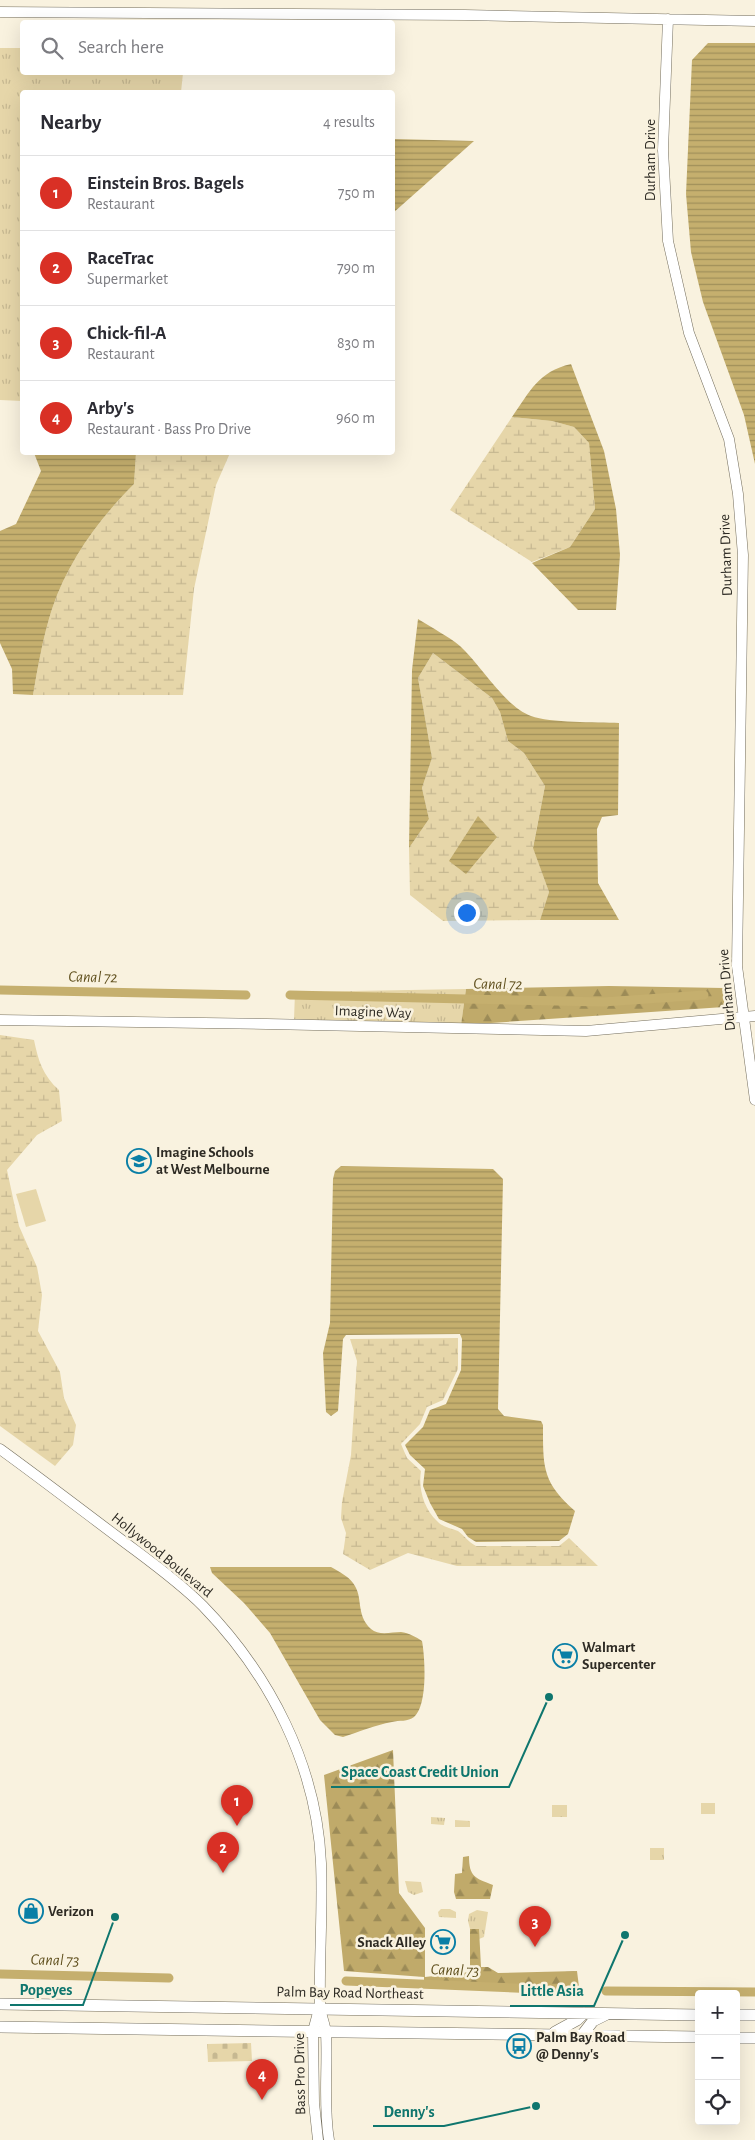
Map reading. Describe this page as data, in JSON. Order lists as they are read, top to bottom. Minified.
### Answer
{"streets":{"main road":["Palm Bay Road Northeast"],"street":["Durham Drive","Imagine Way","Hollywood Boulevard","Bass Pro Drive"]},"crossings":[["Durham Drive","Imagine Way"],["Hollywood Boulevard","Palm Bay Road Northeast"],["Hollywood Boulevard","Bass Pro Drive"],["Palm Bay Road Northeast","Bass Pro Drive"]],"water":["Canal 72","Canal 73"],"places":{"school or university":["Imagine Schools at West Melbourne"],"supermarket":["Walmart Supercenter","Snack Alley"],"other":["Space Coast Credit Union","Popeyes","Little Asia","Denny's"],"shop":["Verizon"],"bus stop":["Palm Bay Road @ Denny's"]},"page":{"search":"Search here","heading":["Nearby","4 results"],"list":[{"mark":"1","name":"Einstein Bros. Bagels","note":"Restaurant","value":"750 m"},{"mark":"2","name":"RaceTrac","note":"Supermarket","value":"790 m"},{"mark":"3","name":"Chick-fil-A","note":"Restaurant","value":"830 m"},{"mark":"4","name":"Arby's","note":"Restaurant · Bass Pro Drive","value":"960 m"}],"pins":["1","2","3","4"],"map_buttons":["+","−"]}}
